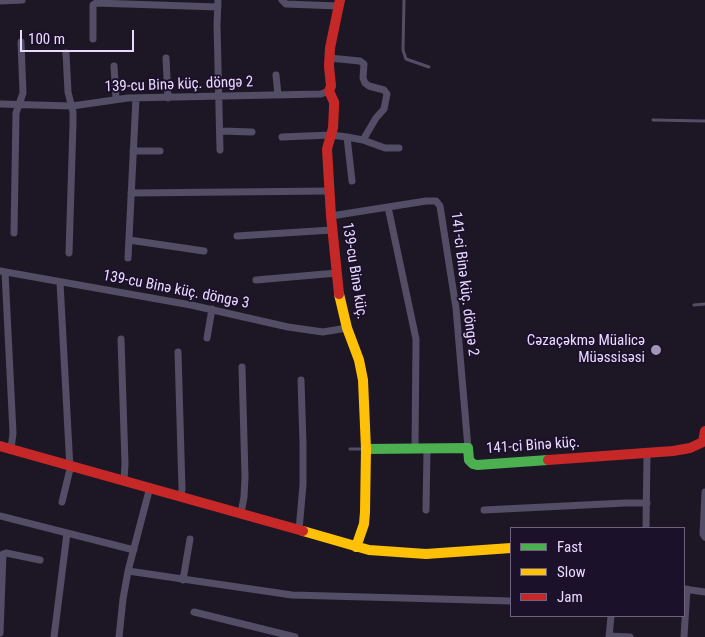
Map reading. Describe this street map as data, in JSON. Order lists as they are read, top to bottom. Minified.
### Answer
{"streets":{"street":["139-cu Binə küç. döngə 2","139-cu Binə küç.","141-ci Binə küç. döngə 2","139-cu Binə küç. döngə 3","141-ci Binə küç."]},"crossings":[["139-cu Binə küç. döngə 2","139-cu Binə küç."],["139-cu Binə küç.","141-ci Binə küç. döngə 2"],["139-cu Binə küç.","139-cu Binə küç. döngə 3"],["139-cu Binə küç.","141-ci Binə küç."],["141-ci Binə küç. döngə 2","141-ci Binə küç."]],"places":["Cəzaçəkmə Müalicə Müəssisəsi"],"legend":["Fast","Slow","Jam"],"scale_bar":"100 m"}
